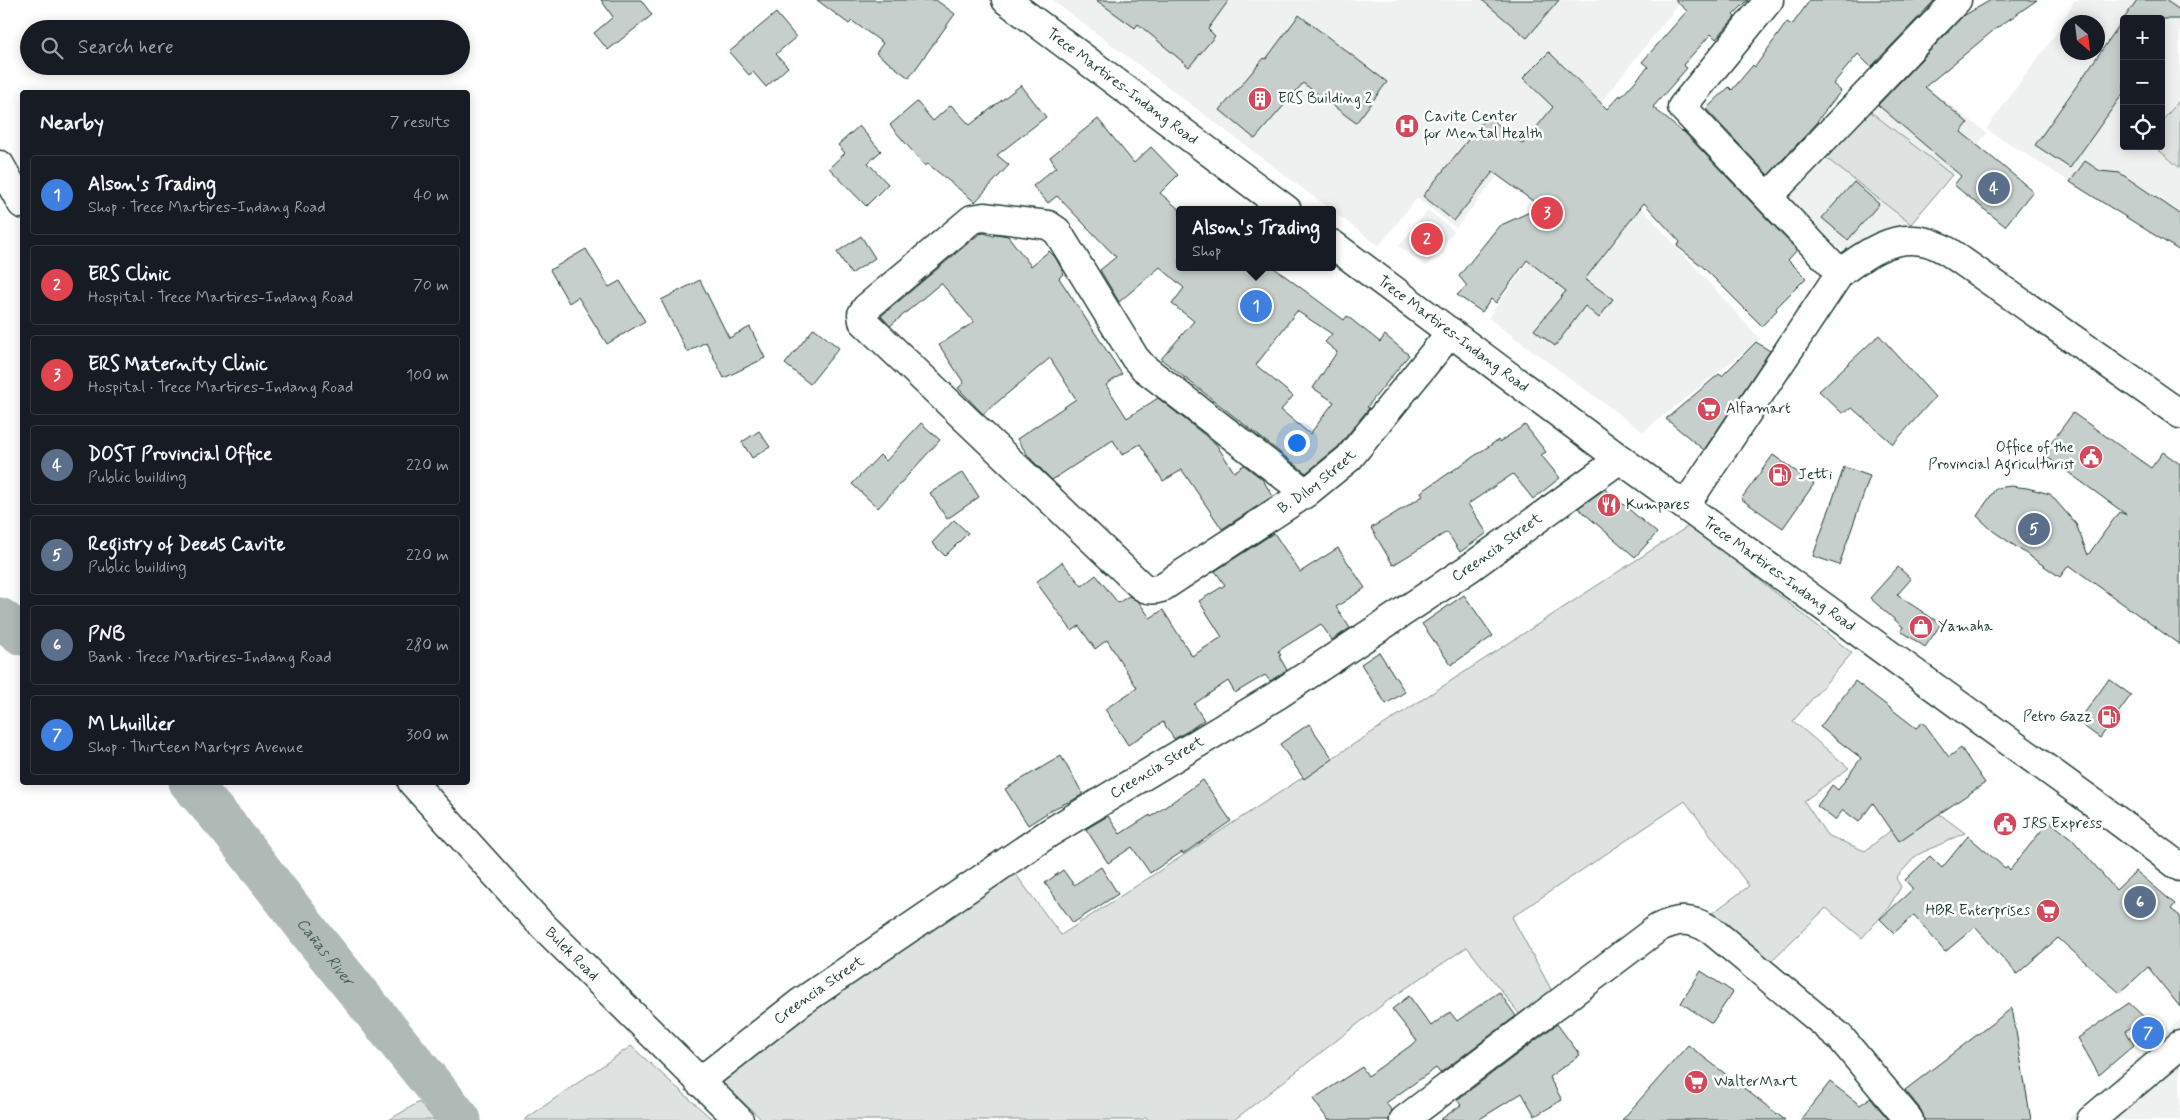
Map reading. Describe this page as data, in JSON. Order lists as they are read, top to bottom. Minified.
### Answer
{"streets":{"street":["Trece Martires-Indang Road","B. Diloy Street","Creencia Street","Bulek Road"]},"crossings":[["Trece Martires-Indang Road","B. Diloy Street"],["Trece Martires-Indang Road","Creencia Street"],["Creencia Street","Bulek Road"]],"water":["Cañas River"],"places":{"building":["ERS Building 2"],"hospital":["Cavite Center for Mental Health"],"supermarket":["Alfamart","HBR Enterprises","WalterMart"],"public building":["Office of the Provincial Agriculturist","JRS Express"],"fuel station":["Jetti","Petro Gazz"],"restaurant":["Kumpares"],"shop":["Yamaha"]},"north":"bottom right","page":{"map_buttons":["+","−"],"search":"Search here","heading":["Nearby","7 results"],"list":[{"mark":"1","name":"Alson's Trading","note":"Shop · Trece Martires-Indang Road","value":"40 m"},{"mark":"2","name":"ERS Clinic","note":"Hospital · Trece Martires-Indang Road","value":"70 m"},{"mark":"3","name":"ERS Maternity Clinic","note":"Hospital · Trece Martires-Indang Road","value":"100 m"},{"mark":"4","name":"DOST Provincial Office","note":"Public building","value":"220 m"},{"mark":"5","name":"Registry of Deeds Cavite","note":"Public building","value":"220 m"},{"mark":"6","name":"PNB","note":"Bank · Trece Martires-Indang Road","value":"280 m"},{"mark":"7","name":"M Lhuillier","note":"Shop · Thirteen Martyrs Avenue","value":"300 m"}],"pins":["4","3","2","1","5","6","7"],"popup":["Alson's Trading","Shop"]}}
